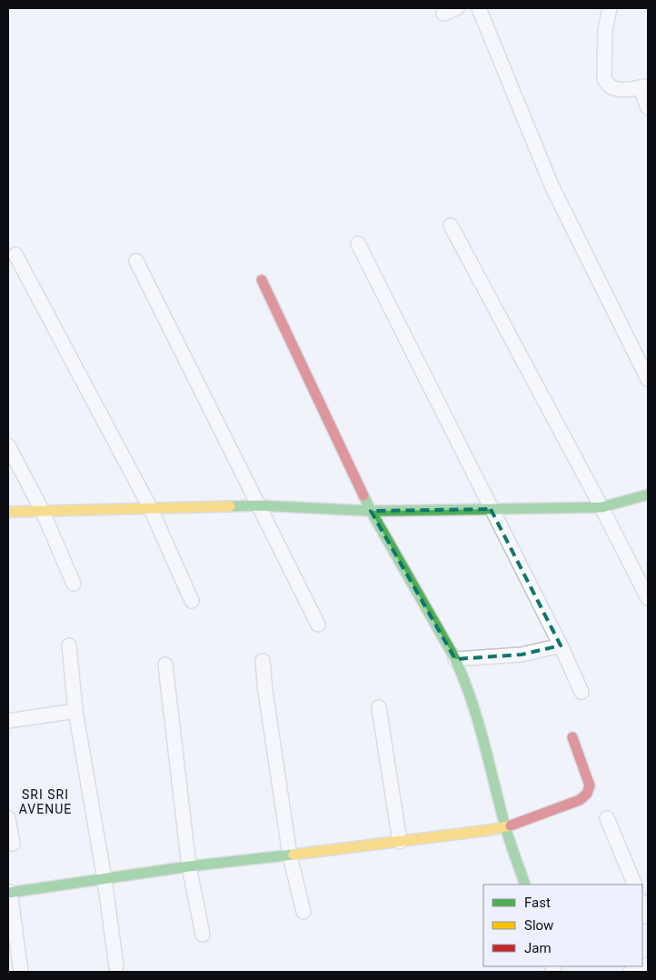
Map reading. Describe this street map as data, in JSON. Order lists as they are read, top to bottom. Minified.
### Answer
{"districts":["SRI SRI AVENUE"],"legend":["Fast","Slow","Jam"]}
